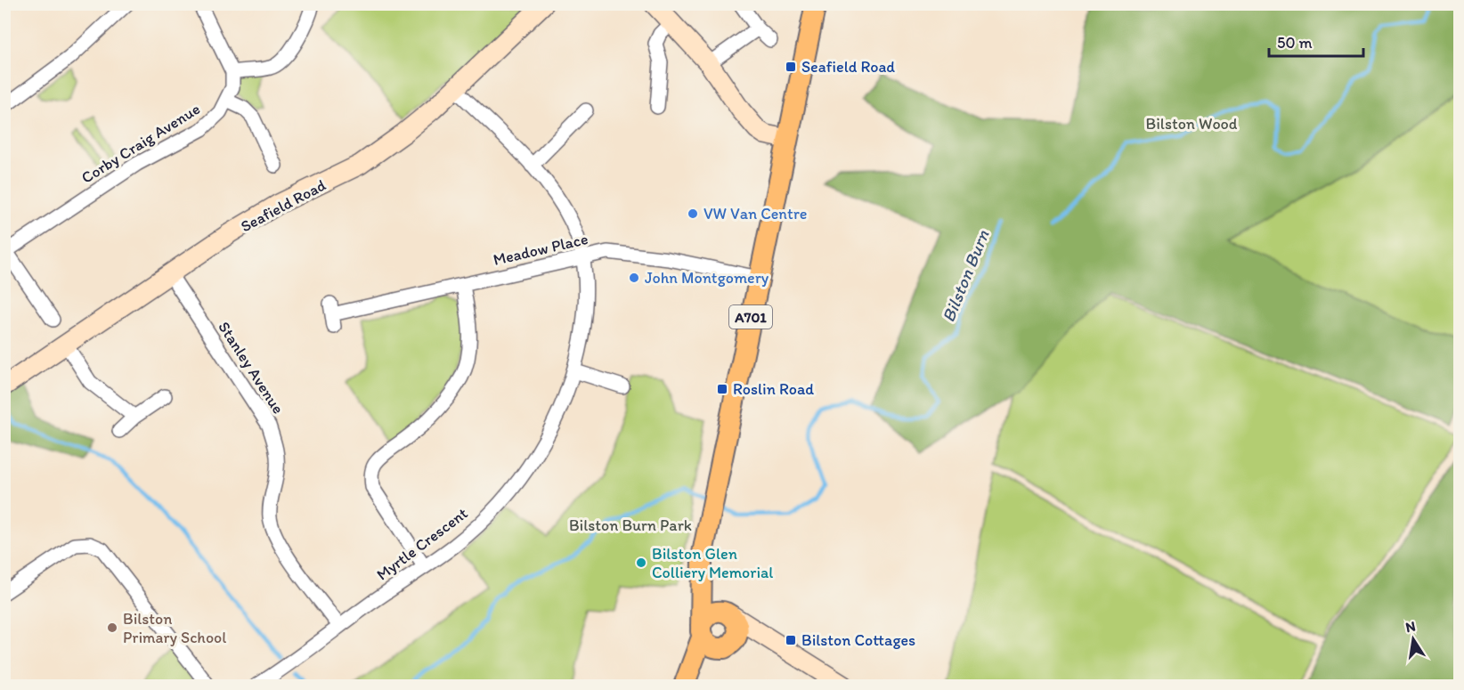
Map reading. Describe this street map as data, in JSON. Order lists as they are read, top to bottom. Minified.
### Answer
{"streets":{"main road":["A701"],"street":["Corby Craig Avenue","Seafield Road","Meadow Place","Stanley Avenue","Myrtle Crescent"]},"crossings":[["Seafield Road","Stanley Avenue"],["Seafield Road","Myrtle Crescent"],["Meadow Place","A701"],["Meadow Place","Myrtle Crescent"],["Stanley Avenue","Myrtle Crescent"]],"water":["Bilston Burn"],"parks":["Bilston Wood","Bilston Burn Park"],"places":{"transit":["Seafield Road","Roslin Road","Bilston Cottages"],"other":["VW Van Centre","John Montgomery","Bilston Glen Colliery Memorial","Bilston Primary School"]},"scale_bar":"50 m","north":"top"}
